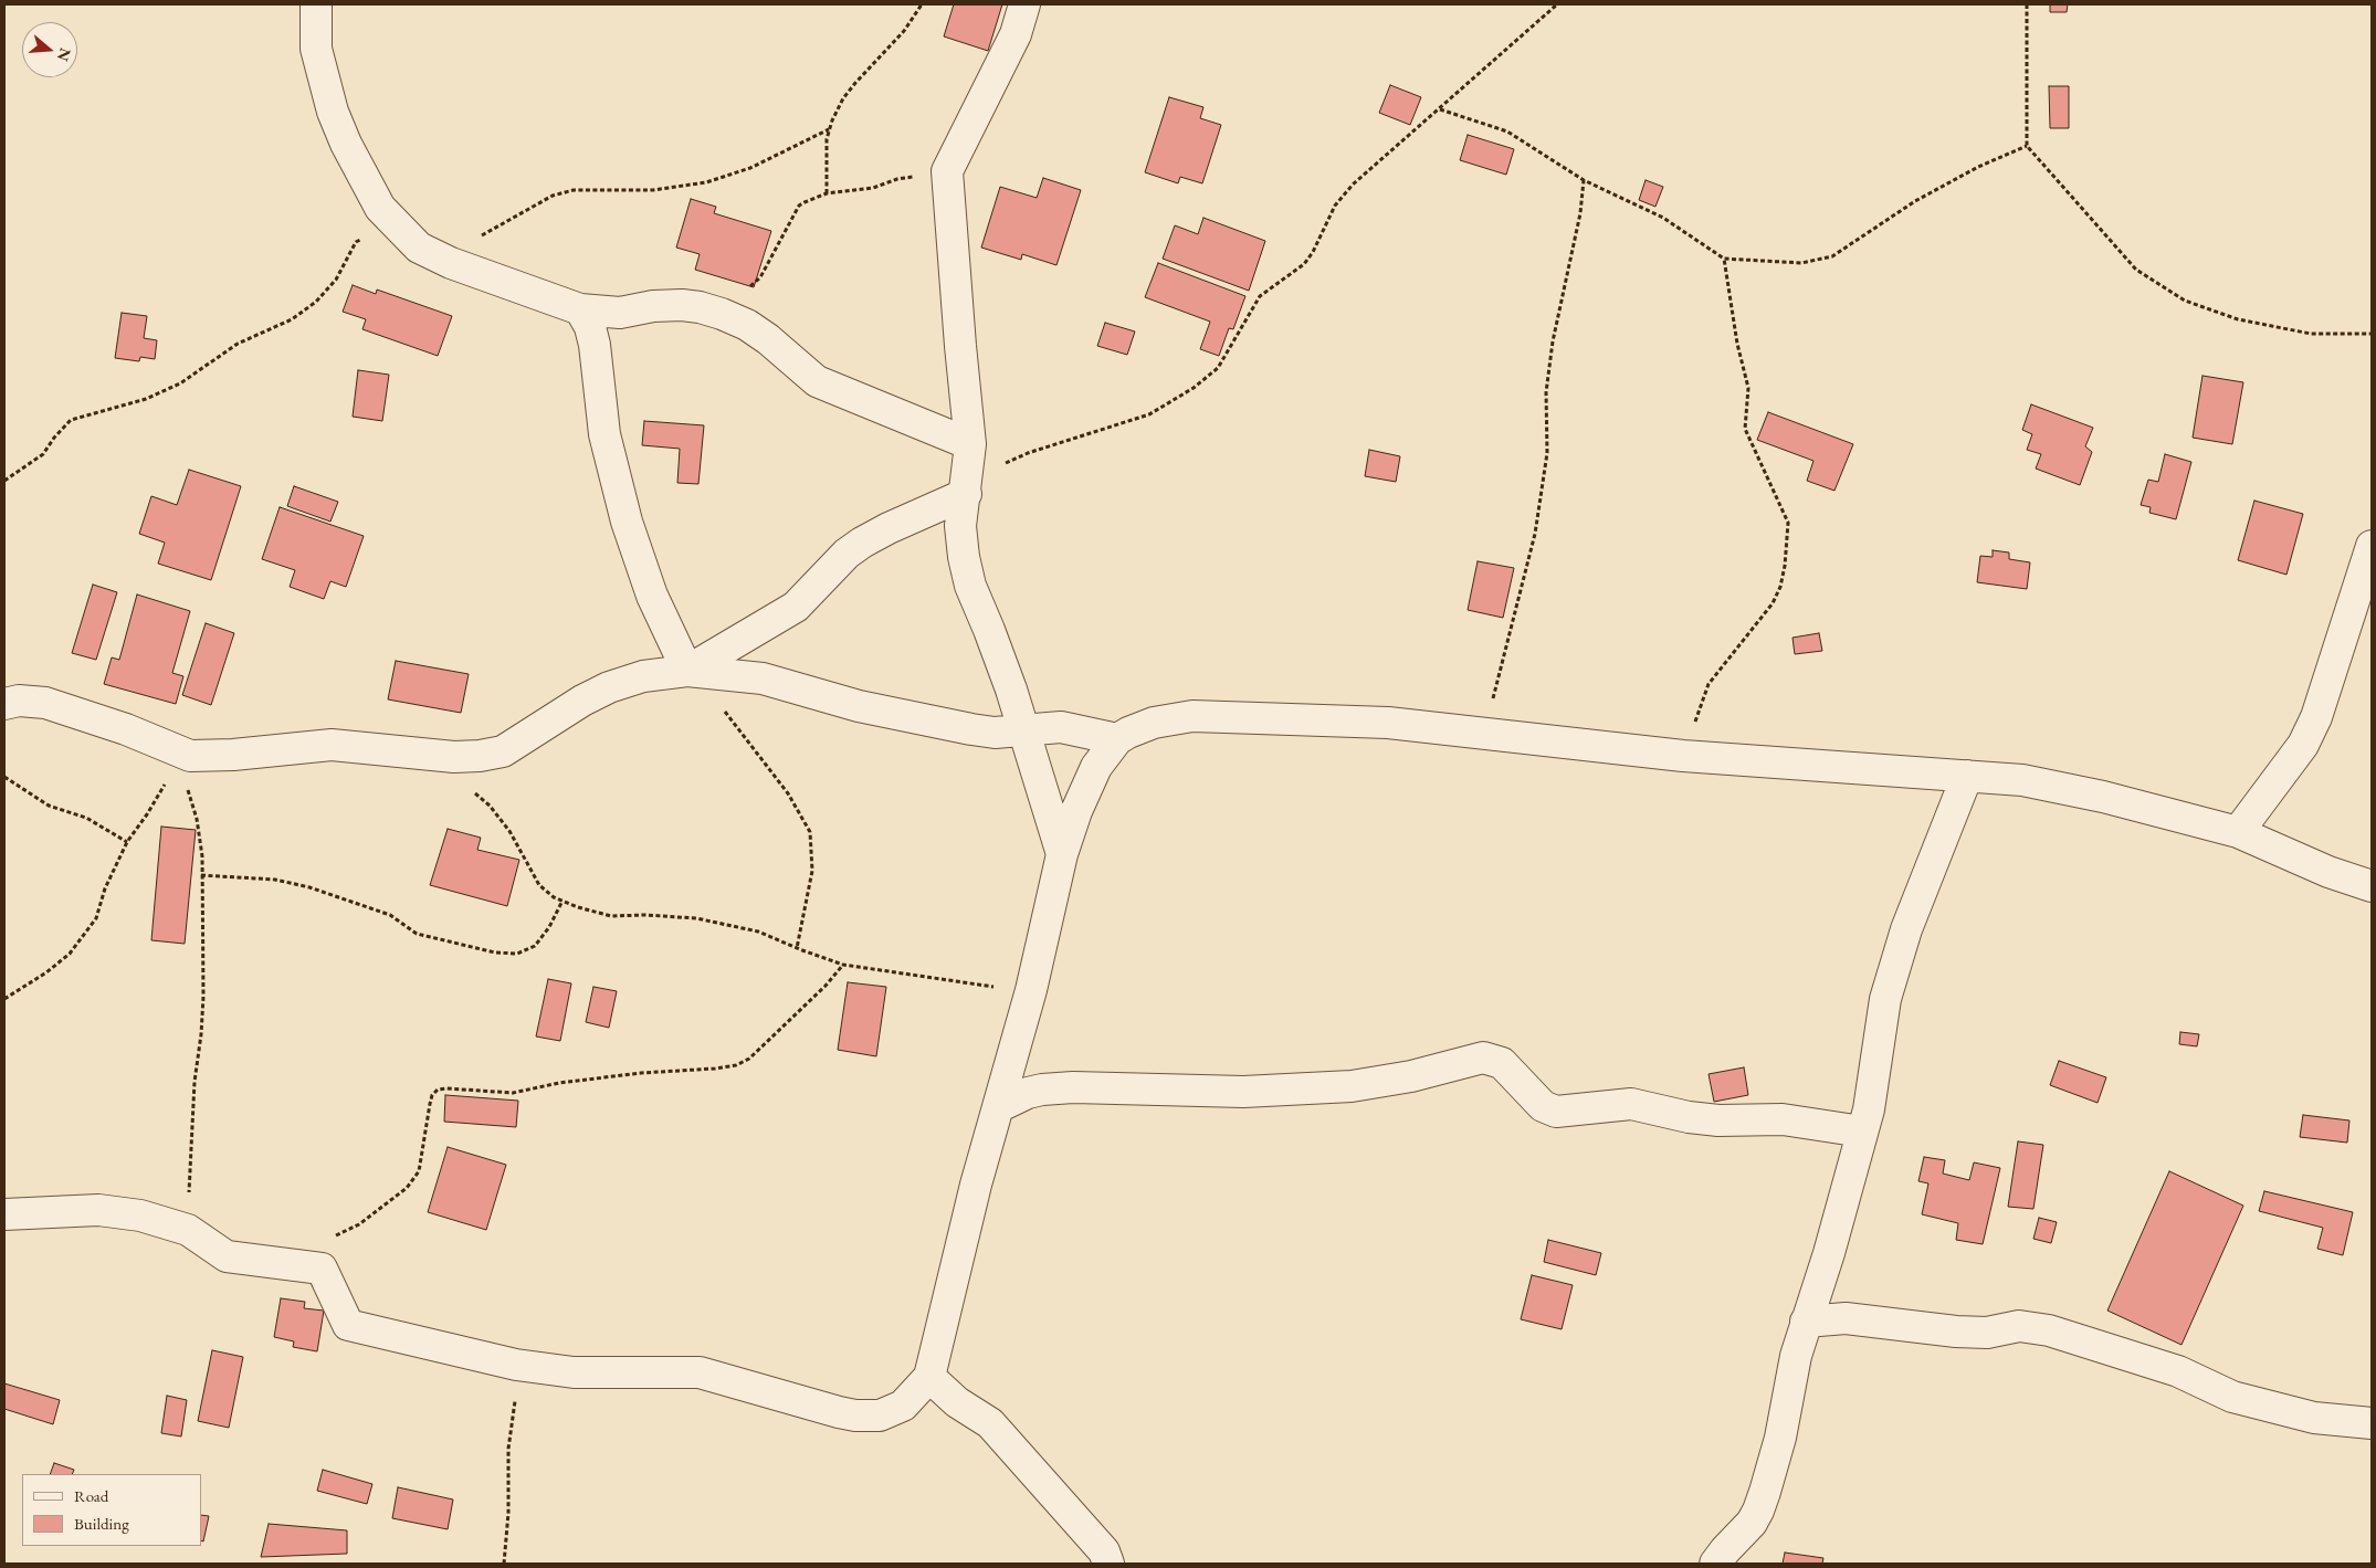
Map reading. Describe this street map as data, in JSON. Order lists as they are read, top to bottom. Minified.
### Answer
{"legend":["Road","Building"],"north":"right"}
